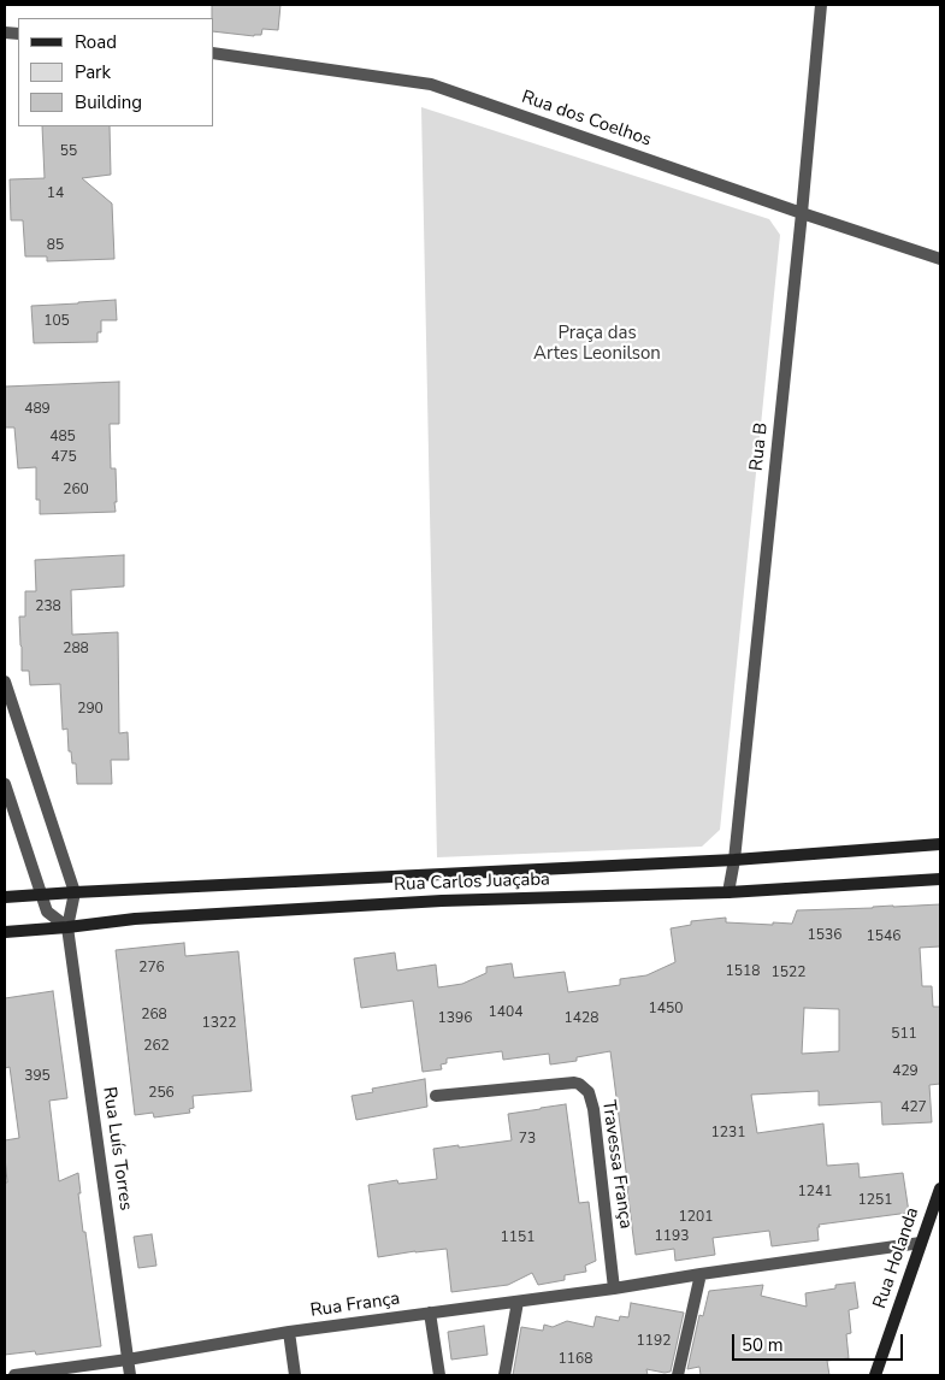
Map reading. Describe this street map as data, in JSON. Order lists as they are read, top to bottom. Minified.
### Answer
{"streets":{"street":["Rua dos Coelhos","Rua B","Rua Carlos Juaçaba","Rua Luís Torres","Travessa França","Rua Holanda","Rua França"]},"crossings":[["Rua dos Coelhos","Rua B"],["Rua B","Rua Carlos Juaçaba"],["Rua Carlos Juaçaba","Rua Luís Torres"],["Rua Luís Torres","Rua França"],["Travessa França","Rua França"],["Rua Holanda","Rua França"]],"parks":["Praça das Artes Leonilson"],"house_numbers":["55","14","85","105","489","485","475","260","238","288","290","1536","1546","276","1518","1522","1450","1404","268","1396","1428","1322","511","262","429","395","256","427","1231","73","1241","1251","1201","1193","1151","1192","1168"],"legend":["Road","Park","Building"],"scale_bar":"50 m"}
